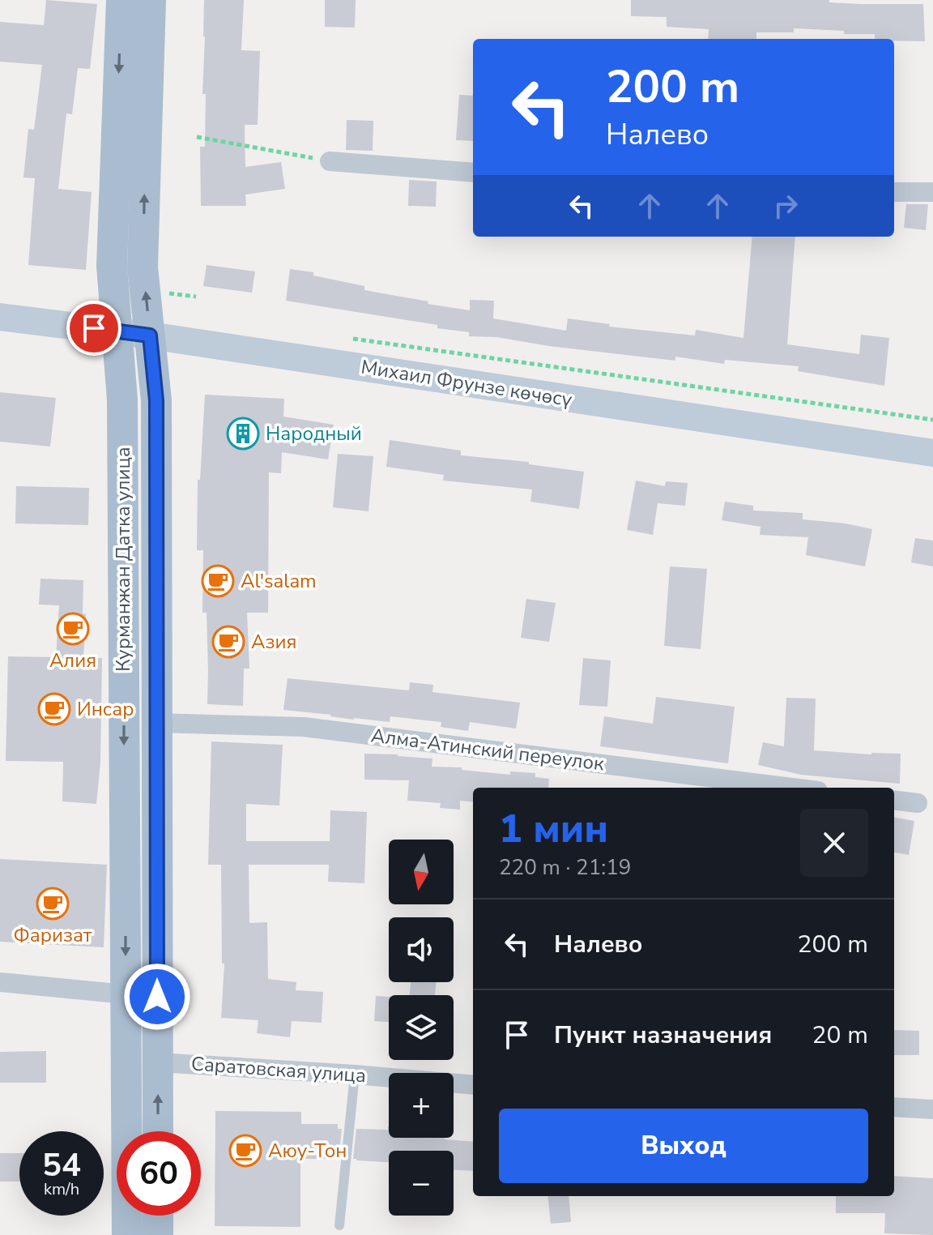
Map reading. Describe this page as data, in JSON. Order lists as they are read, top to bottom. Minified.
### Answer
{"streets":{"main road":["Михаил Фрунзе көчөсү","Курманжан Датка улица"],"street":["Алма-Атинский переулок","Саратовская улица"]},"crossings":[["Михаил Фрунзе көчөсү","Курманжан Датка улица"],["Курманжан Датка улица","Алма-Атинский переулок"],["Курманжан Датка улица","Саратовская улица"]],"places":{"building":["Народный"],"cafe":["Al'salam","Алия","Азия","Инсар","Фаризат","Аюу-Тон"]},"north":"bottom","page":{"turn":["200 m","Налево"],"heading":["1 мин","220 m · 21:19"],"map_buttons":["+","−"],"list":[{"name":"Налево","value":"200 m"},{"name":"Пункт назначения","value":"20 m"}],"buttons":"Выход","speed":"54 km/h","limit":"60"}}
